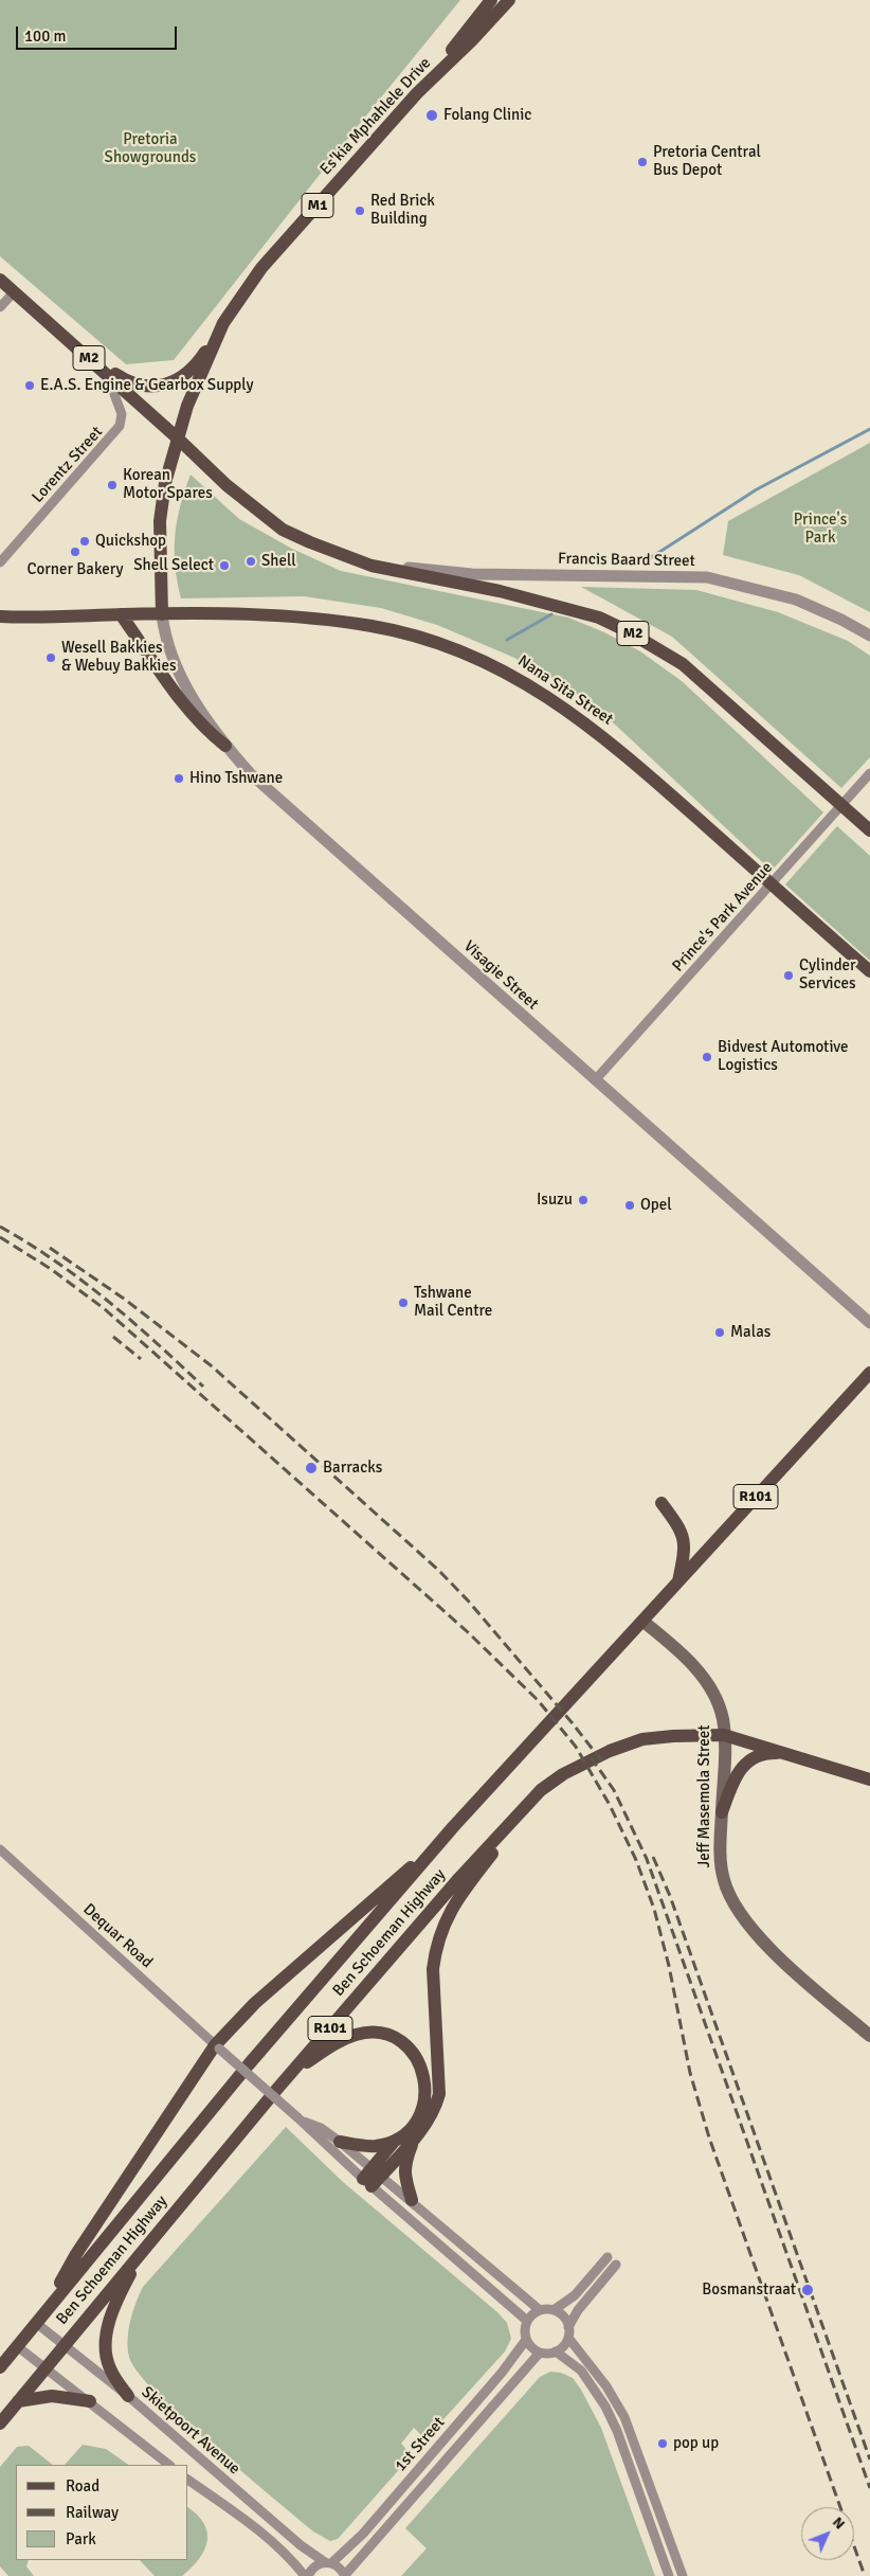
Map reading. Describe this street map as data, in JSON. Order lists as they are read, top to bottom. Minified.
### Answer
{"streets":{"main road":["Es'kia Mphahlele Drive","M1","M2","Nana Sita Street","R101","Jeff Masemola Street","Ben Schoeman Highway"],"street":["Lorentz Street","Francis Baard Street","Prince's Park Avenue","Visagie Street","Dequar Road","Skietpoort Avenue","1st Street"]},"crossings":[["Es'kia Mphahlele Drive","M1"],["Es'kia Mphahlele Drive","M2"],["Es'kia Mphahlele Drive","Nana Sita Street"],["Es'kia Mphahlele Drive","Visagie Street"],["M2","Lorentz Street"],["M2","Francis Baard Street"],["M2","Prince's Park Avenue"],["Nana Sita Street","Prince's Park Avenue"],["Nana Sita Street","Visagie Street"],["Prince's Park Avenue","Visagie Street"],["R101","Jeff Masemola Street"],["R101","Ben Schoeman Highway"],["Jeff Masemola Street","Ben Schoeman Highway"],["Ben Schoeman Highway","Skietpoort Avenue"],["Skietpoort Avenue","1st Street"]],"parks":["Pretoria Showgrounds","Prince's Park"],"places":["Folang Clinic","Pretoria Central Bus Depot","Red Brick Building","E.A.S. Engine & Gearbox Supply","Korean Motor Spares","Quickshop","Corner Bakery","Shell","Shell Select","Wesell Bakkies & Webuy Bakkies","Hino Tshwane","Cylinder Services","Bidvest Automotive Logistics","Isuzu","Opel","Tshwane Mail Centre","Malas","Barracks","Bosmanstraat","pop up"],"legend":["Road","Railway","Park"],"scale_bar":"100 m","north":"top right"}
